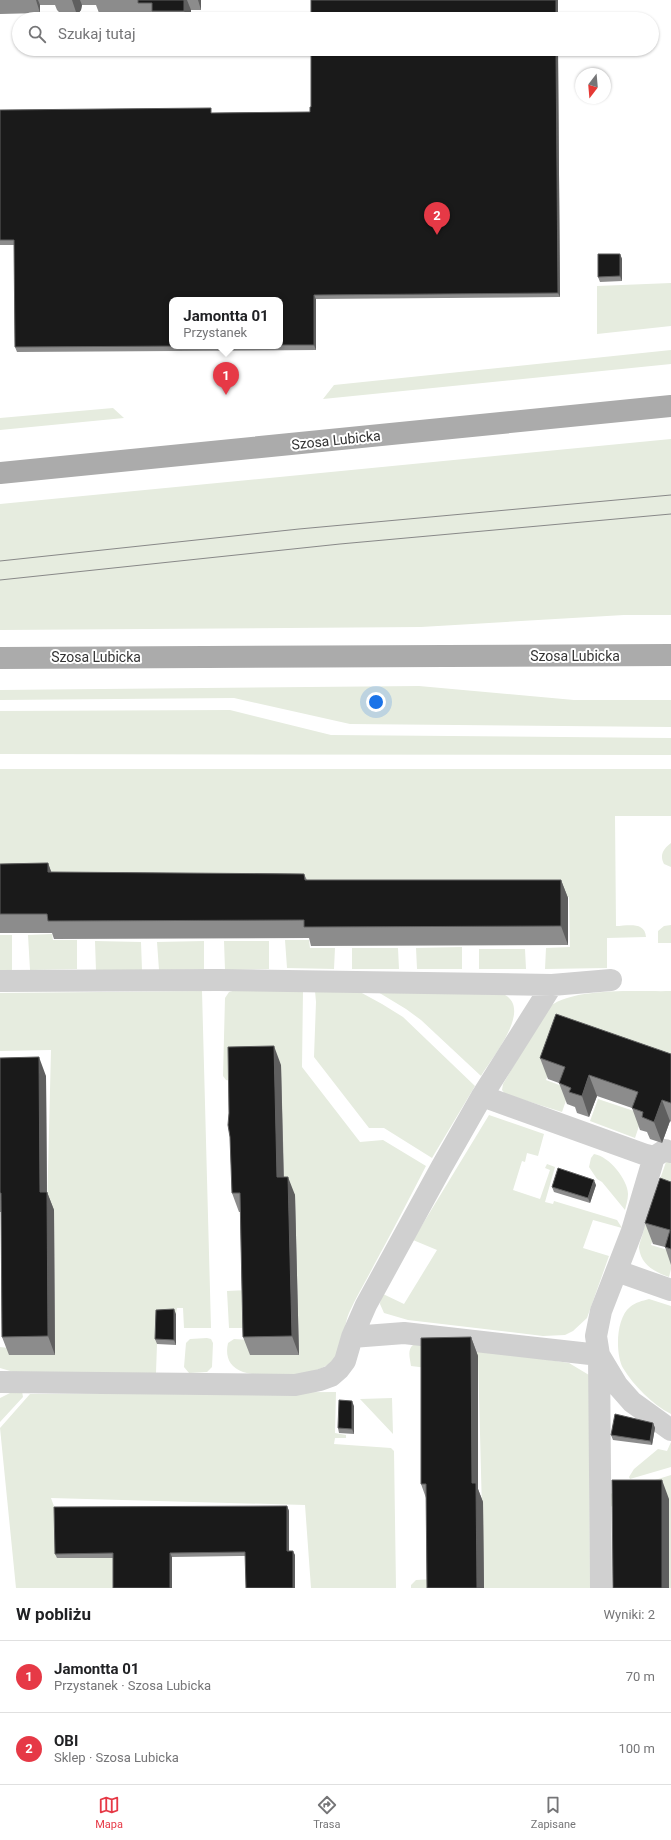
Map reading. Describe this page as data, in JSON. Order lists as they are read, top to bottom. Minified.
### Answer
{"streets":{"main road":["Szosa Lubicka"]},"north":"bottom","page":{"search":"Szukaj tutaj","pins":["2","1"],"popup":["Jamontta 01","Przystanek"],"heading":["W pobliżu","Wyniki: 2"],"list":[{"mark":"1","name":"Jamontta 01","note":"Przystanek · Szosa Lubicka","value":"70 m"},{"mark":"2","name":"OBI","note":"Sklep · Szosa Lubicka","value":"100 m"}],"nav":["Mapa","Trasa","Zapisane"]}}
